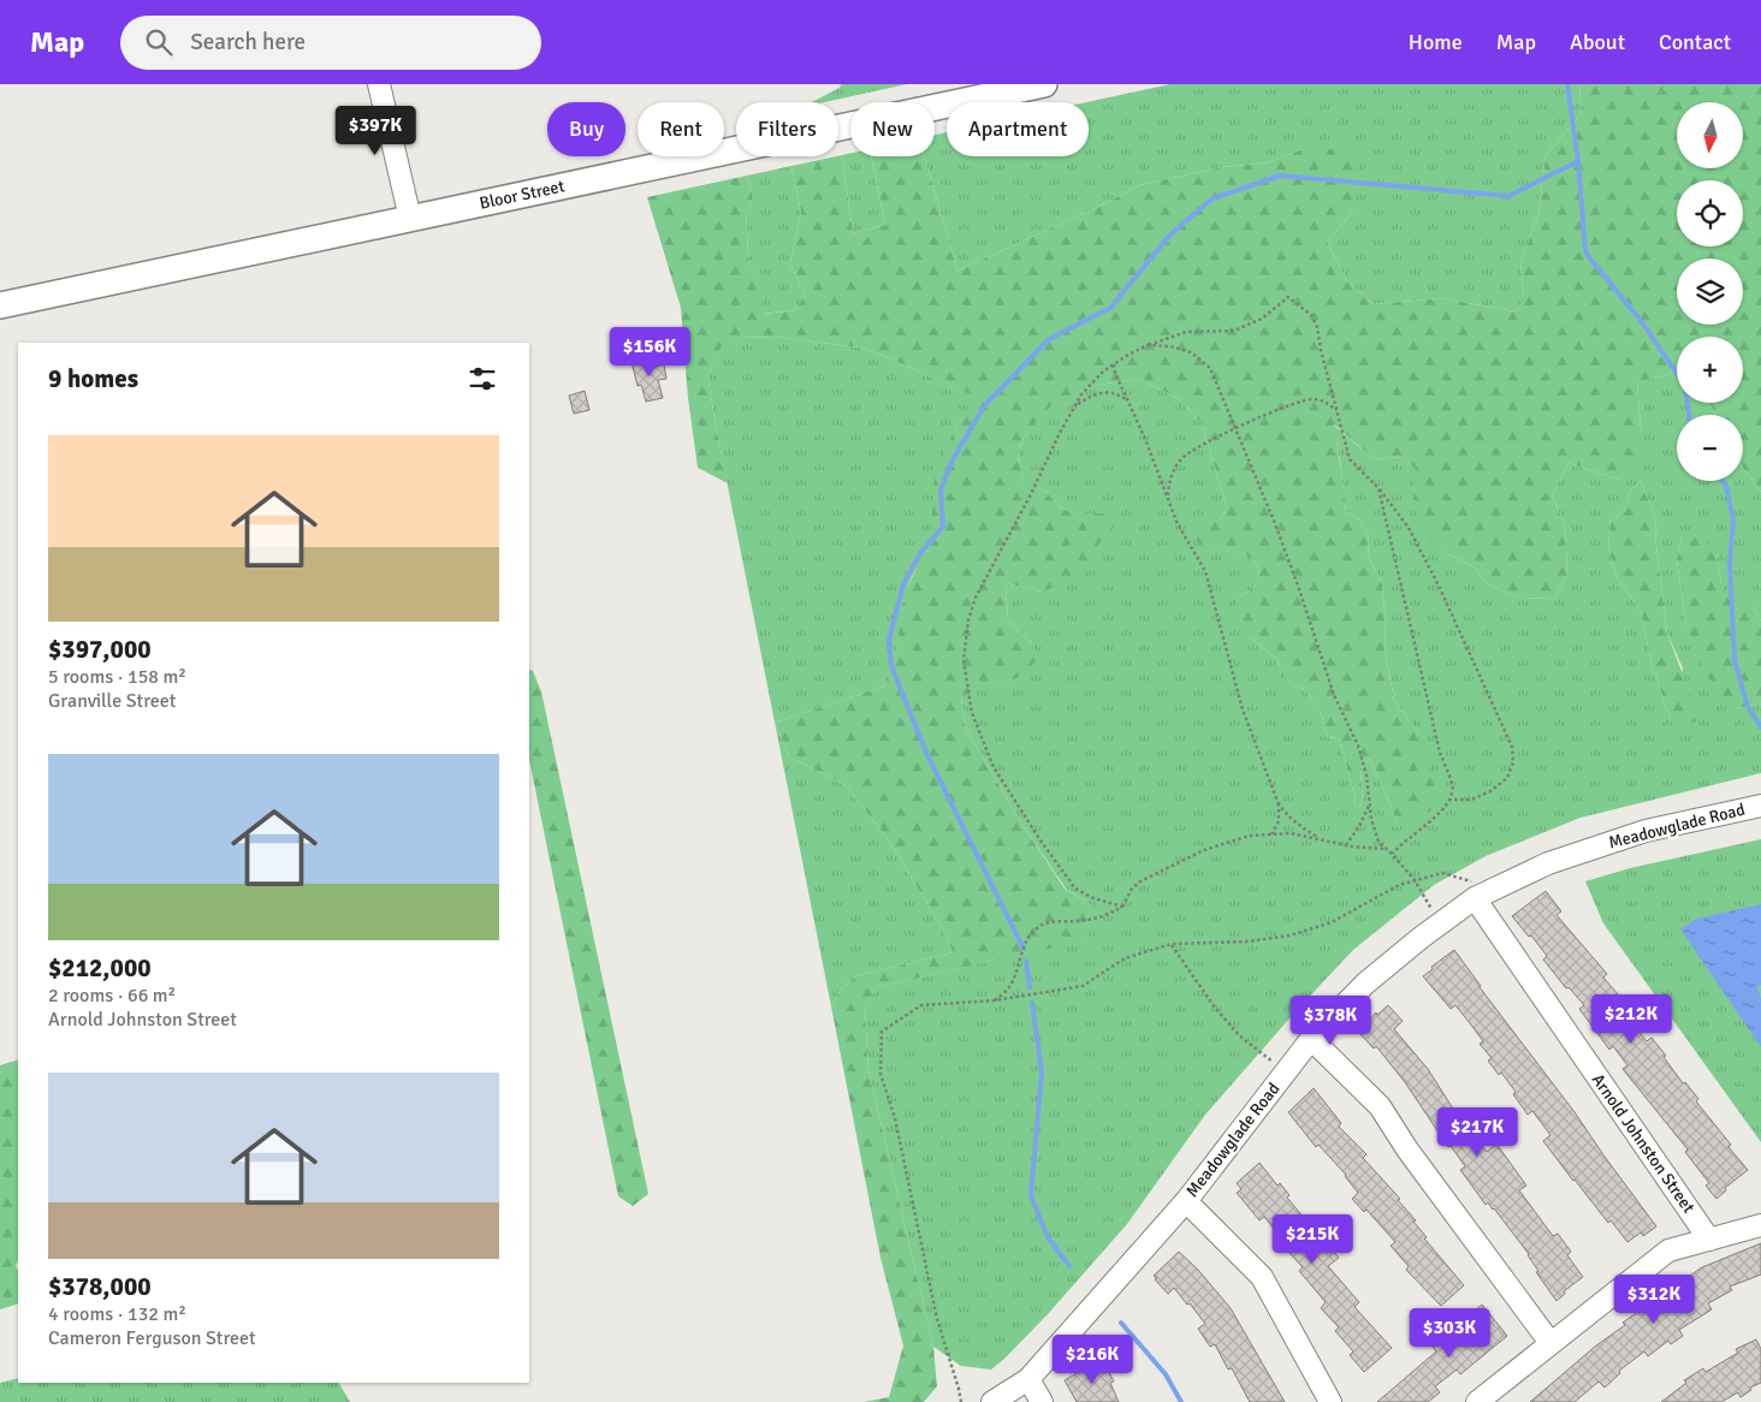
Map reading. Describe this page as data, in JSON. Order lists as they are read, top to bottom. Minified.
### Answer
{"streets":{"main road":["Bloor Street"],"street":["Meadowglade Road","Arnold Johnston Street"]},"crossings":[["Meadowglade Road","Arnold Johnston Street"]],"north":"bottom","page":{"header":"Map","search":"Search here","nav":["Home","Map","About","Contact"],"map_buttons":["+","−"],"chip":["Buy","Rent","Filters","New","Apartment"],"price":["$397K","$156K","$212K","$378K","$217K","$215K","$312K","$303K","$216K"],"heading":"9 homes","list":[{"name":"$397,000","note":"5 rooms · 158 m² · Granville Street"},{"name":"$212,000","note":"2 rooms · 66 m² · Arnold Johnston Street"},{"name":"$378,000","note":"4 rooms · 132 m² · Cameron Ferguson Street"}]}}
